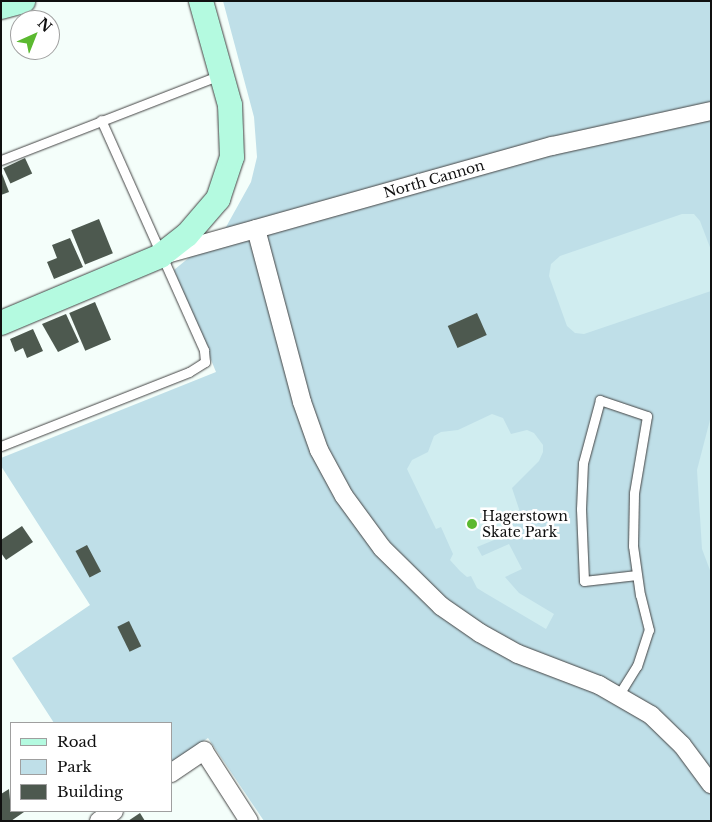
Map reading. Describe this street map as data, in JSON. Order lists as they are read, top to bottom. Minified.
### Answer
{"streets":{"street":["North Cannon"]},"places":["Hagerstown Skate Park"],"legend":["Road","Park","Building"],"north":"top right"}
